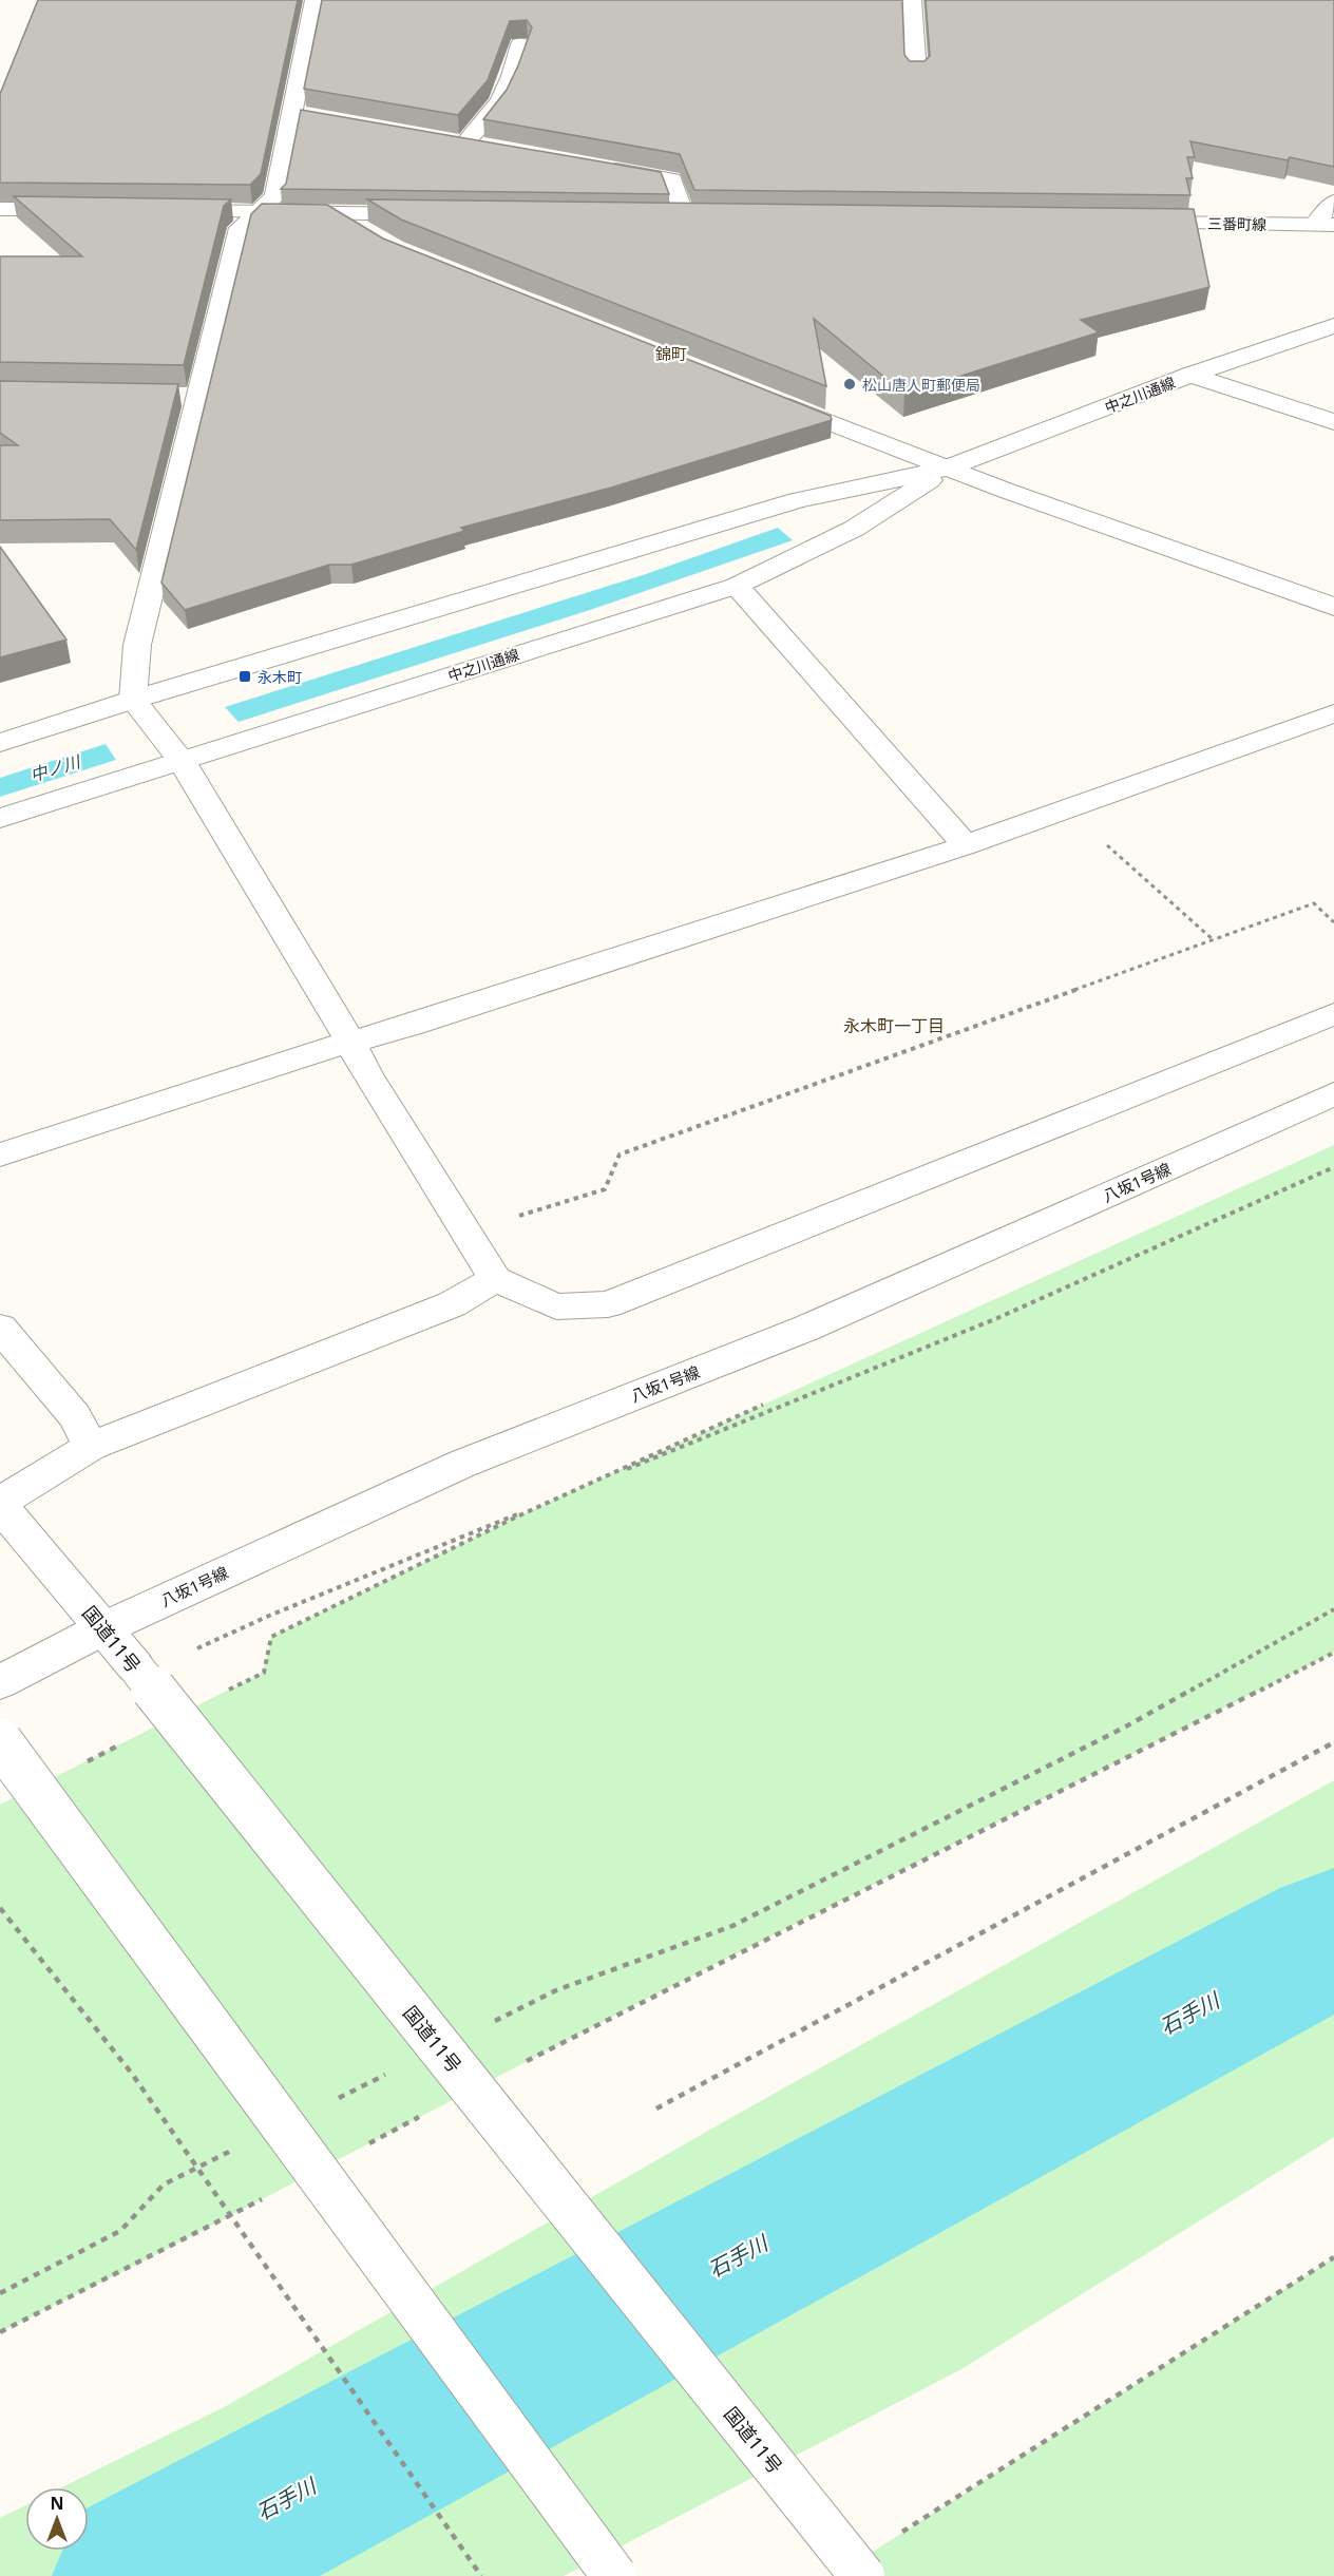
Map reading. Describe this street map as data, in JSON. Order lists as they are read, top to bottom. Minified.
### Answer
{"streets":{"main road":["三番町線","中之川通線","八坂1号線","国道11号"]},"crossings":[["八坂1号線","国道11号"]],"districts":["錦町","永木町一丁目"],"water":["中ノ川","石手川"],"places":{"other":["松山唐人町郵便局"],"transit":["永木町"]},"north":"top"}
